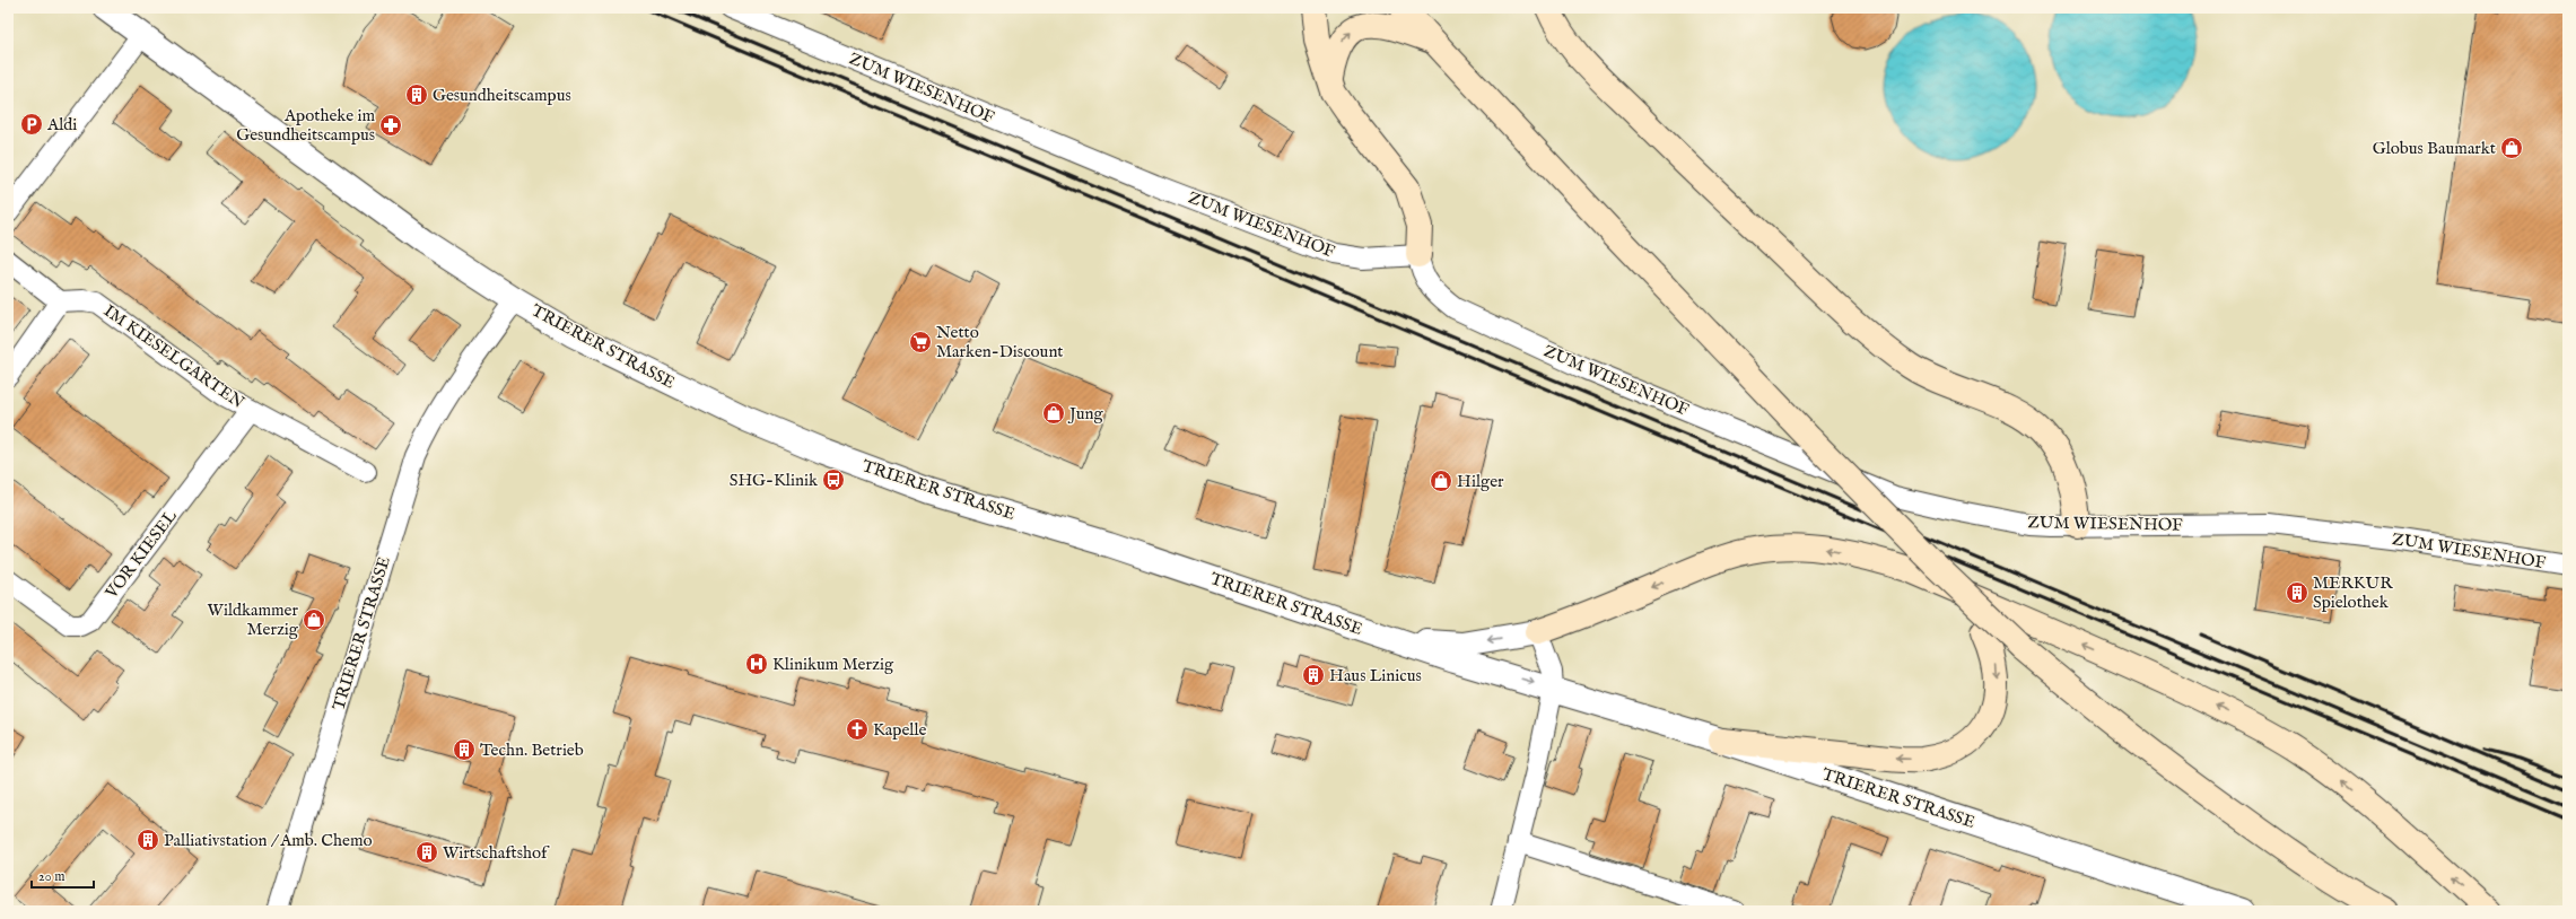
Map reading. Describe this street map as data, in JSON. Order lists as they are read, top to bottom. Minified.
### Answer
{"streets":{"street":["ZUM WIESENHOF","TRIERER STRASSE","IM KIESELGARTEN","VOR KIESEL"]},"crossings":[["IM KIESELGARTEN","VOR KIESEL"]],"places":{"building":["Gesundheitscampus","MERKUR Spielothek","Haus Linicus","Techn. Betrieb","Palliativstation / Amb. Chemo","Wirtschaftshof"],"parking":["Aldi"],"pharmacy":["Apotheke im Gesundheitscampus"],"shop":["Globus Baumarkt","Jung","Hilger","Wildkammer Merzig"],"supermarket":["Netto Marken-Discount"],"bus stop":["SHG-Klinik"],"hospital":["Klinikum Merzig"],"church":["Kapelle"]},"scale_bar":"20 m"}
